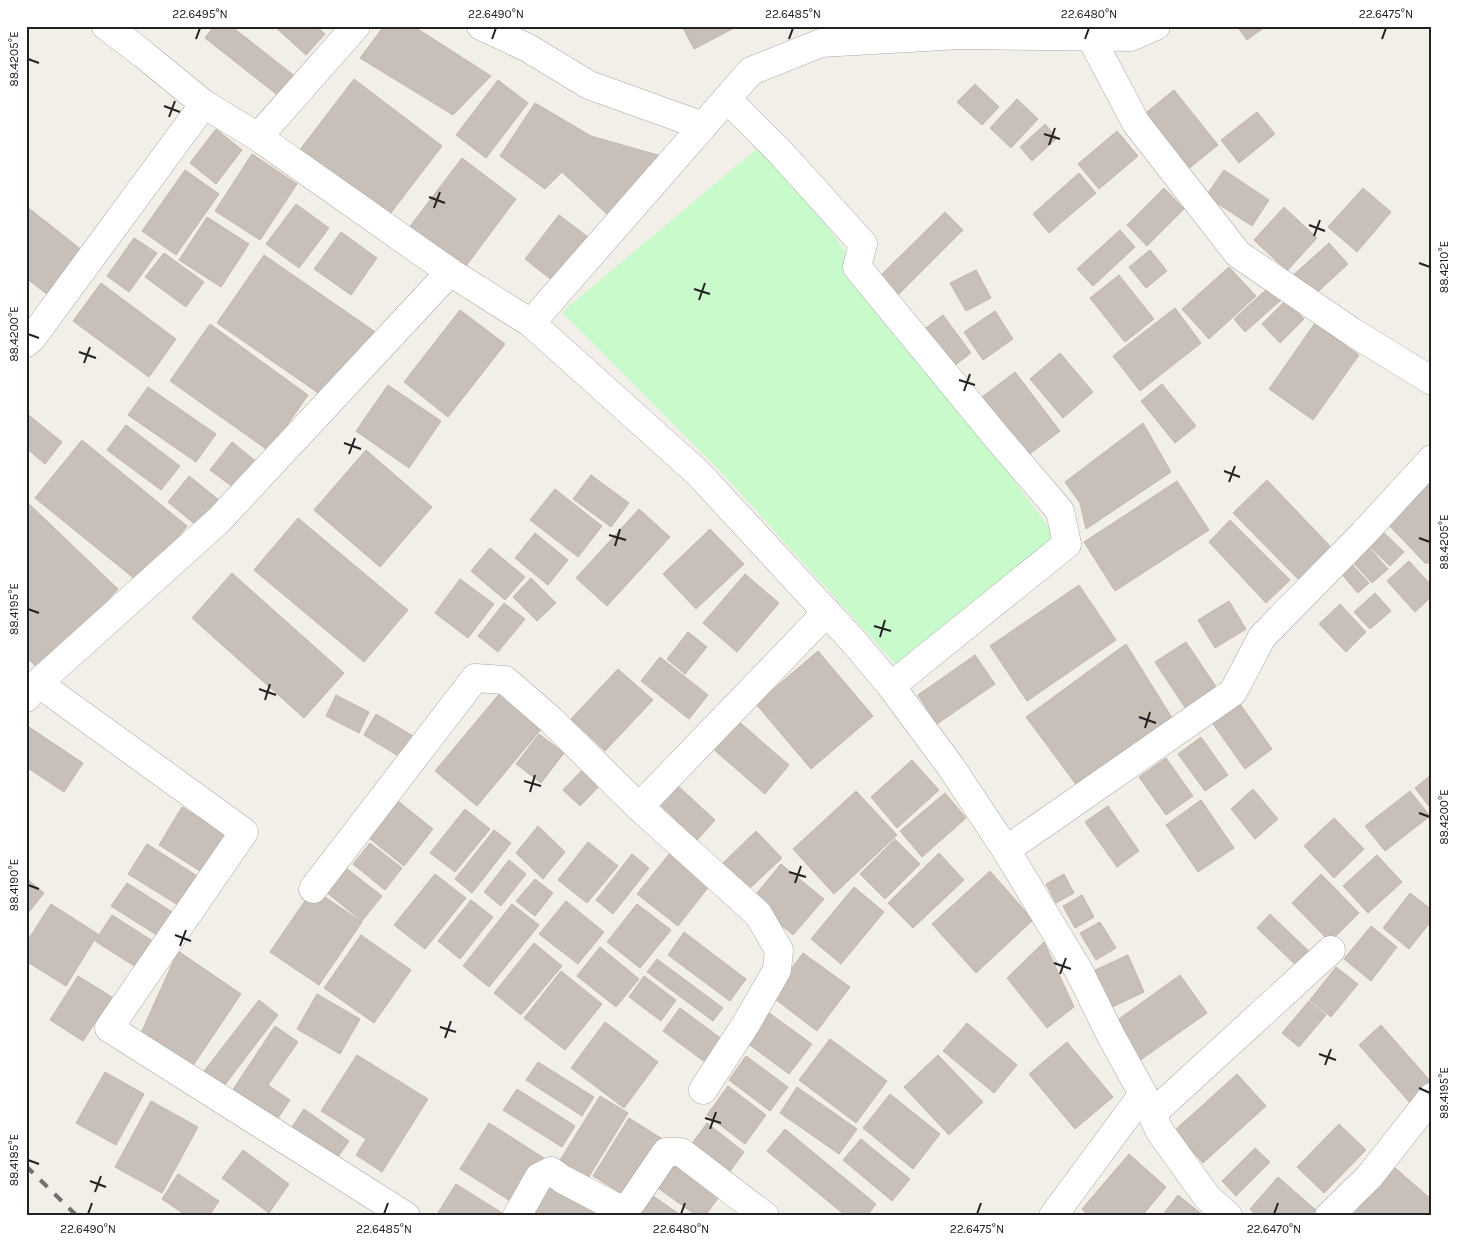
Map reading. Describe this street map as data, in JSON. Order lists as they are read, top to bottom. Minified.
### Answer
{"coordinates":["22.6495°N","22.6490°N","22.6485°N","22.6480°N","22.6475°N","88.4205°E","88.4210°E","88.4200°E","88.4195°E","88.4190°E","88.4185°E","22.6470°N"]}
